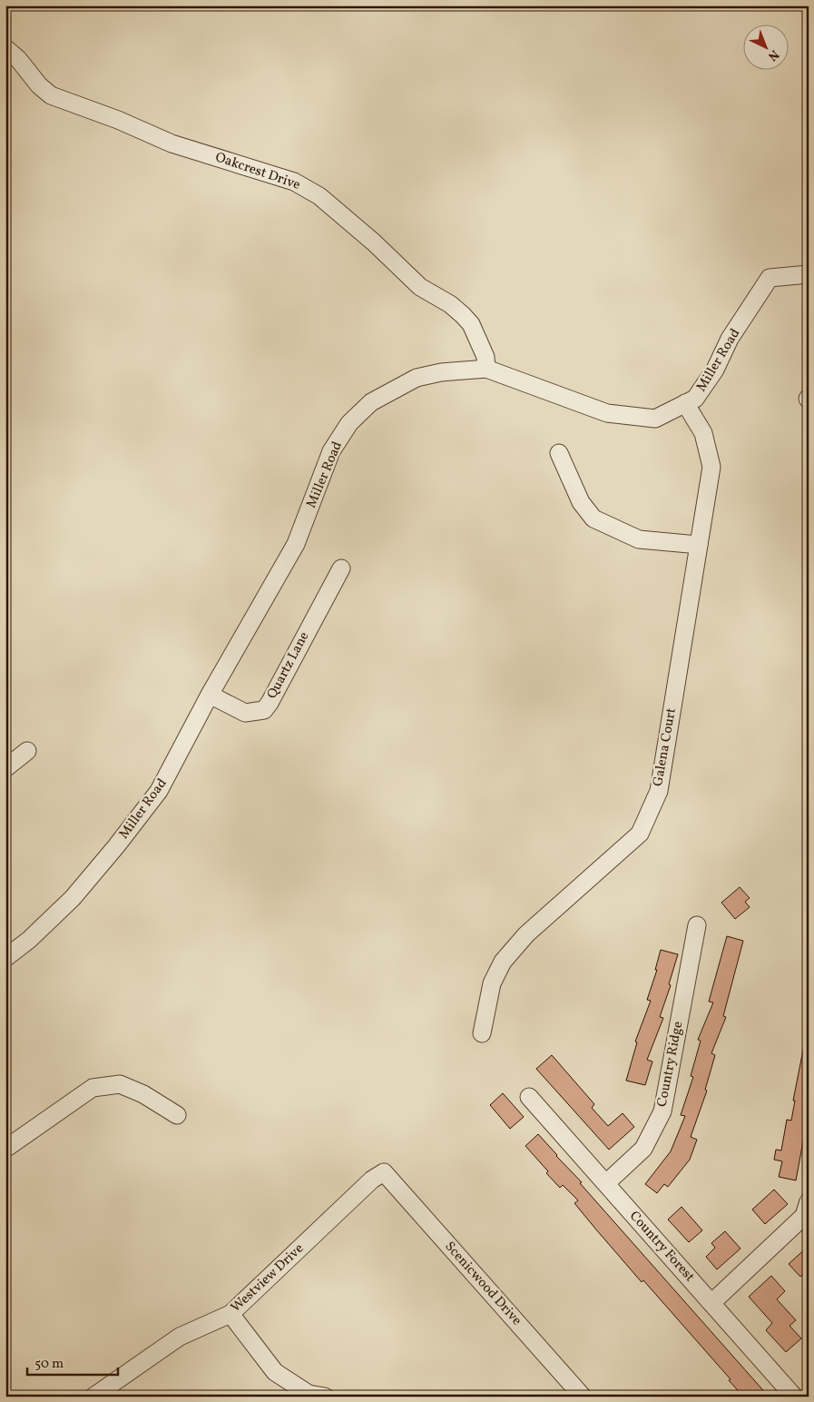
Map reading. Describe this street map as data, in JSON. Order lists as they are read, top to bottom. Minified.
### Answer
{"streets":{"street":["Oakcrest Drive","Miller Road","Quartz Lane","Galena Court","Country Ridge","Country Forest","Westview Drive","Scenicwood Drive"]},"crossings":[["Oakcrest Drive","Miller Road"],["Miller Road","Quartz Lane"],["Miller Road","Galena Court"],["Country Ridge","Country Forest"],["Westview Drive","Scenicwood Drive"]],"scale_bar":"50 m","north":"bottom right"}
